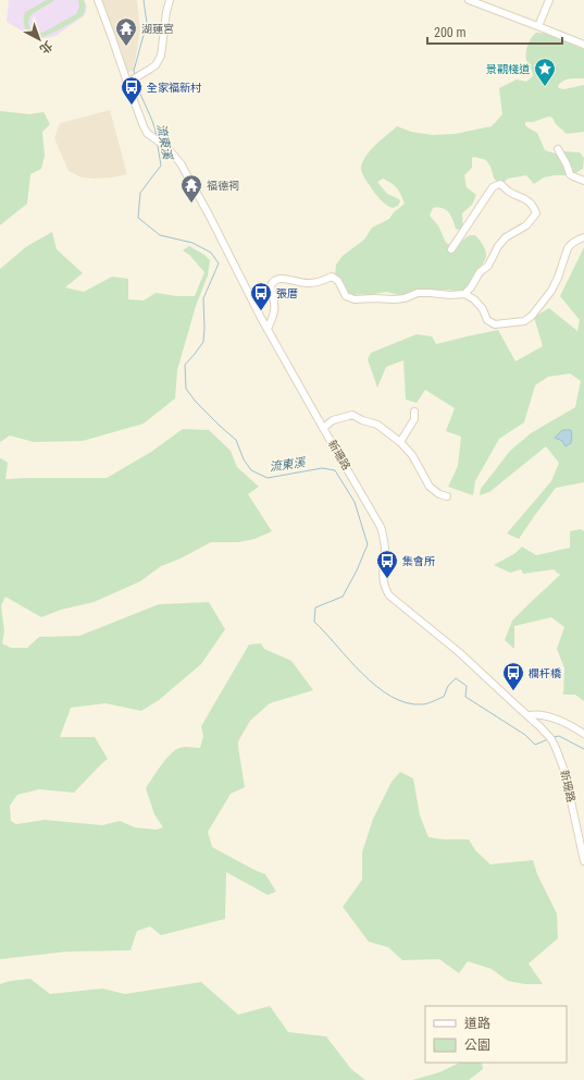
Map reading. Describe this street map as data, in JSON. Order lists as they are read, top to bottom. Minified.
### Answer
{"streets":{"street":["新珊路"]},"water":["流東溪"],"places":{"temple":["湖蓮宮","福德祠"],"place":["景觀棧道"],"bus stop":["全家福新村","張厝","集會所","欄杆橋"]},"legend":["道路","公園"],"scale_bar":"200 m","north":"bottom right"}
